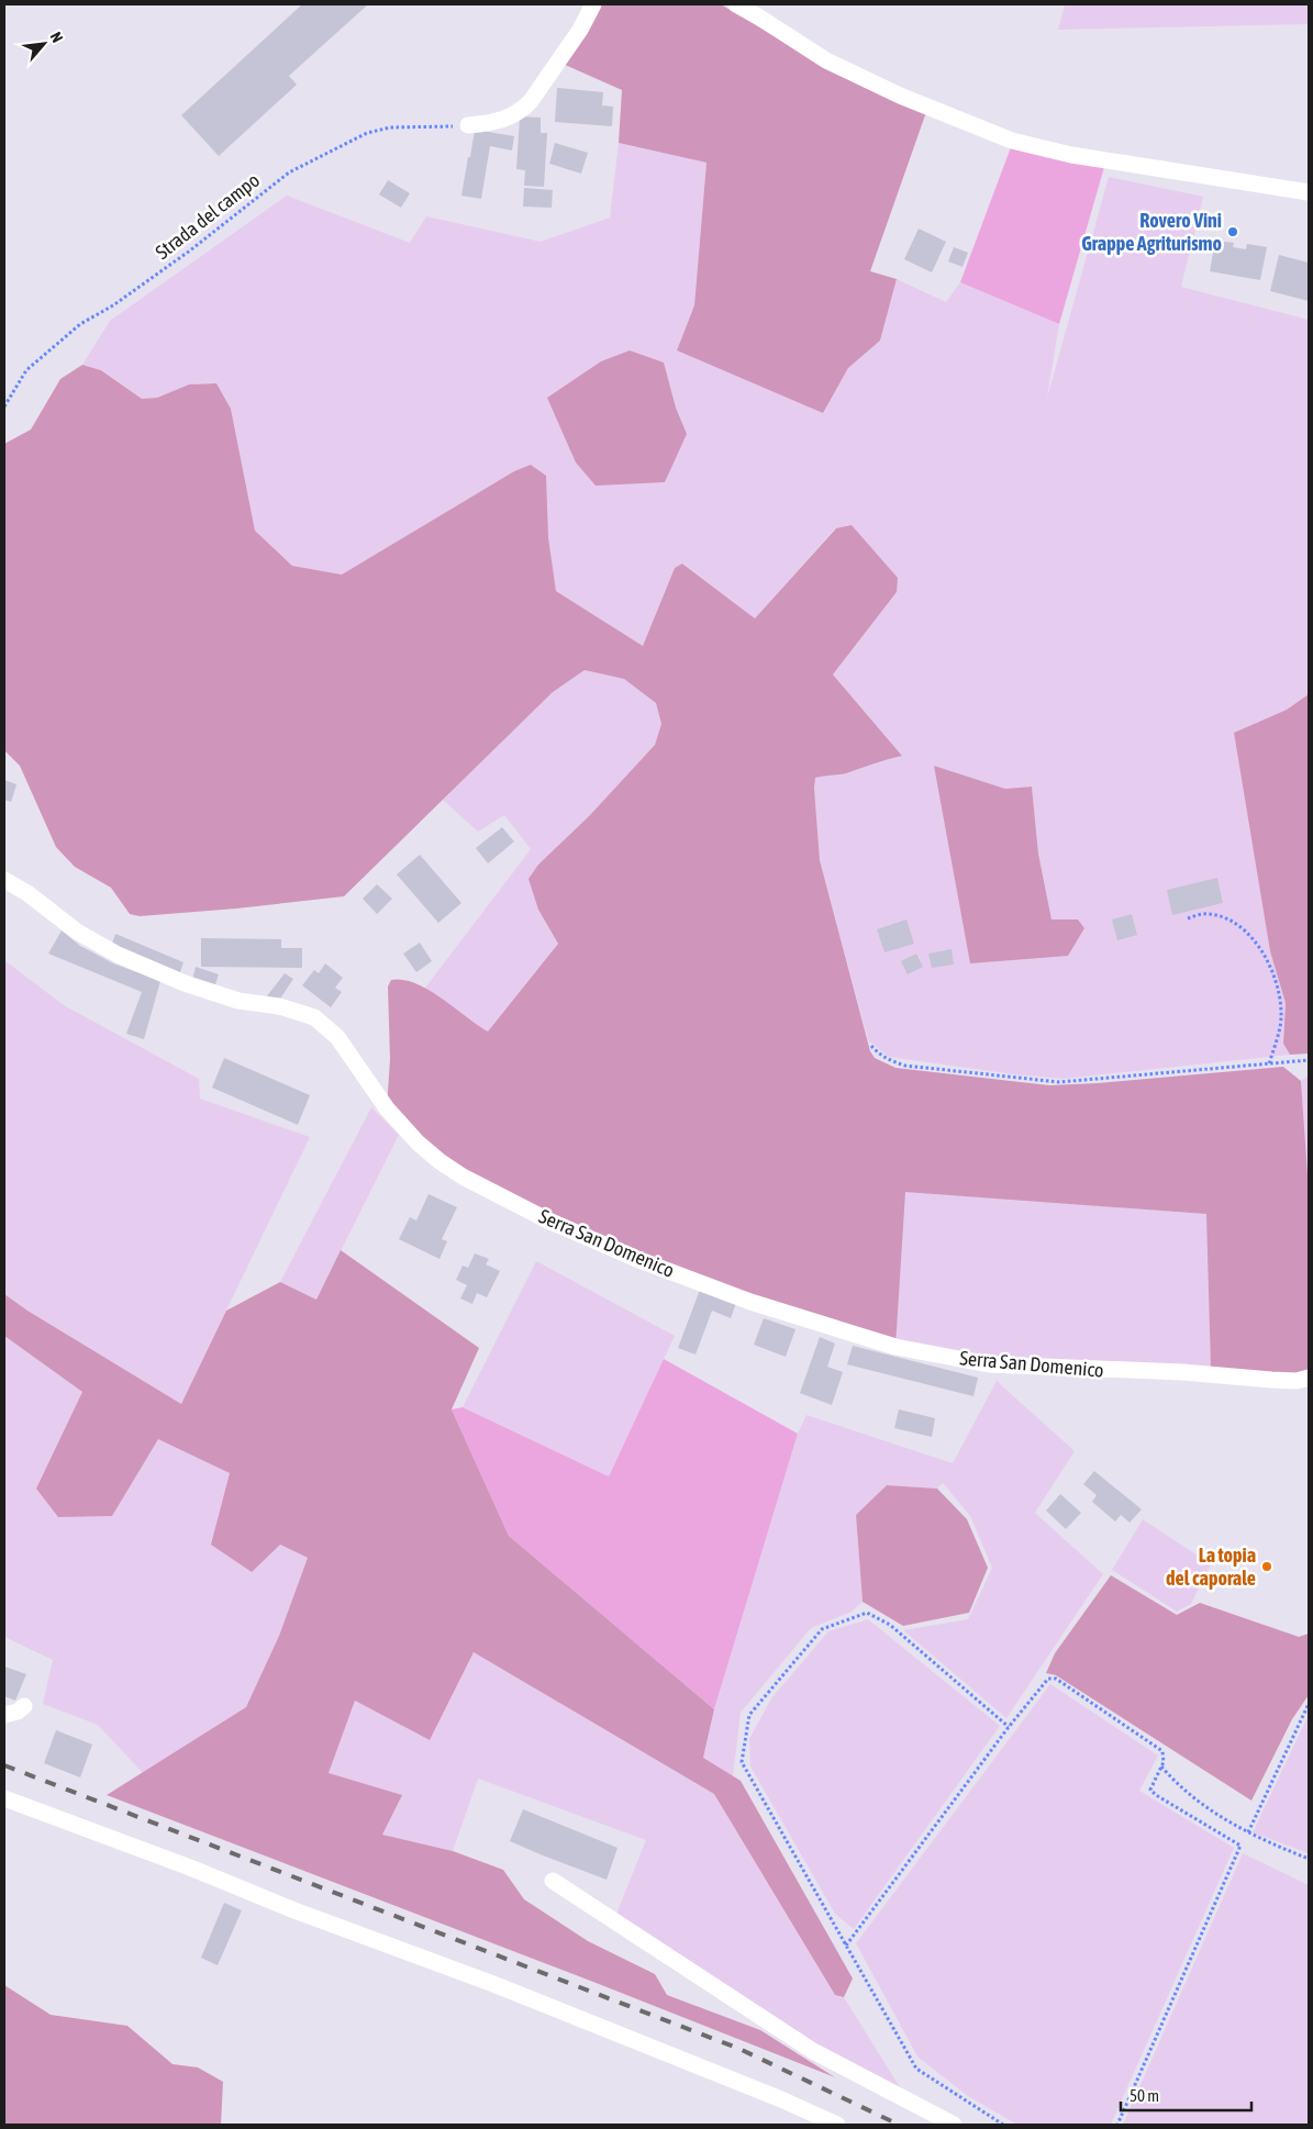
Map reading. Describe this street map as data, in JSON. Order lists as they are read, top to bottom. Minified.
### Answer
{"streets":{"street":["Serra San Domenico"],"path":["Strada del campo"]},"places":["Rovero Vini Grappe Agriturismo","La topia del caporale"],"scale_bar":"50 m","north":"top right"}
